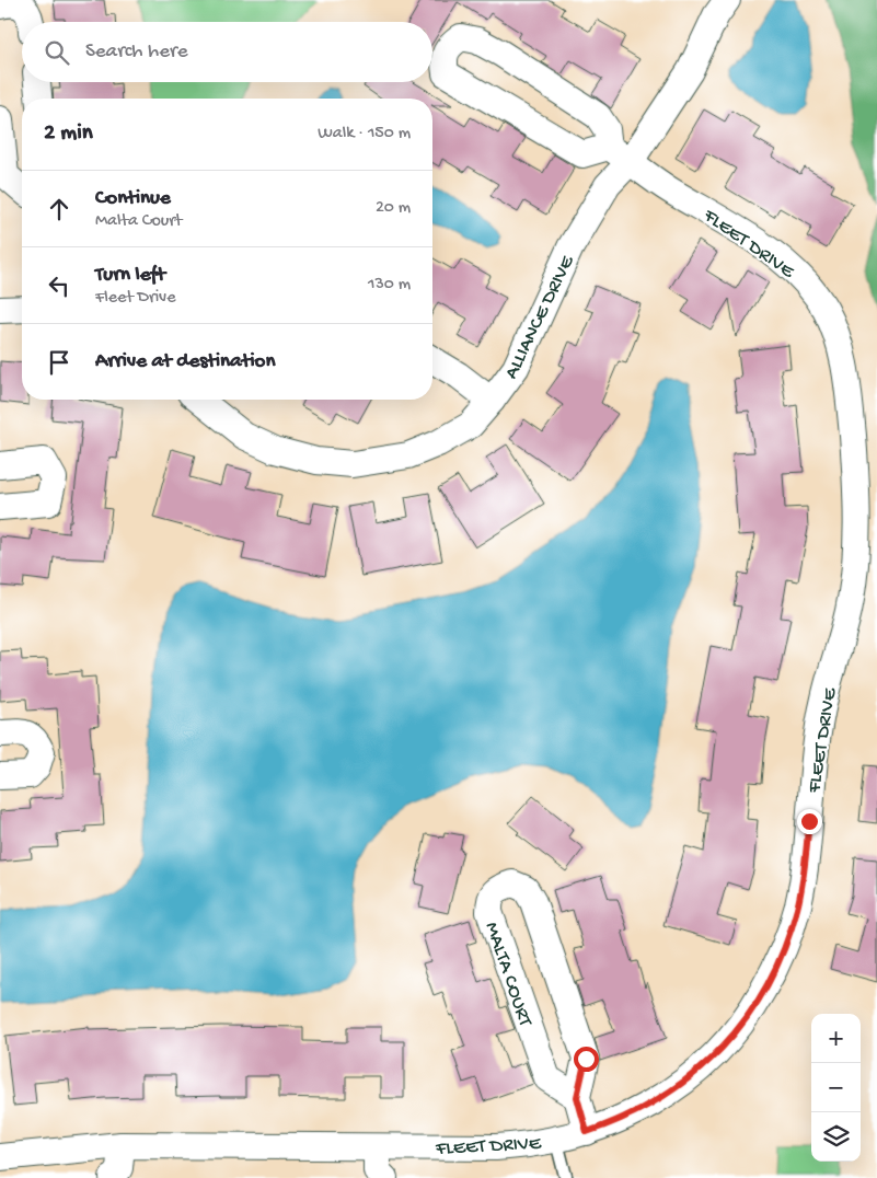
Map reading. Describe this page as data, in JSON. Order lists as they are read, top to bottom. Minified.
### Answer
{"streets":{"street":["FLEET DRIVE","ALLIANCE DRIVE","MALTA COURT"]},"crossings":[["FLEET DRIVE","ALLIANCE DRIVE"],["FLEET DRIVE","MALTA COURT"]],"page":{"search":"Search here","heading":["2 min","Walk · 150 m"],"list":[["Continue","Malta Court","20 m"],["Turn left","Fleet Drive","130 m"],"Arrive at destination"],"map_buttons":["+","−"]}}
